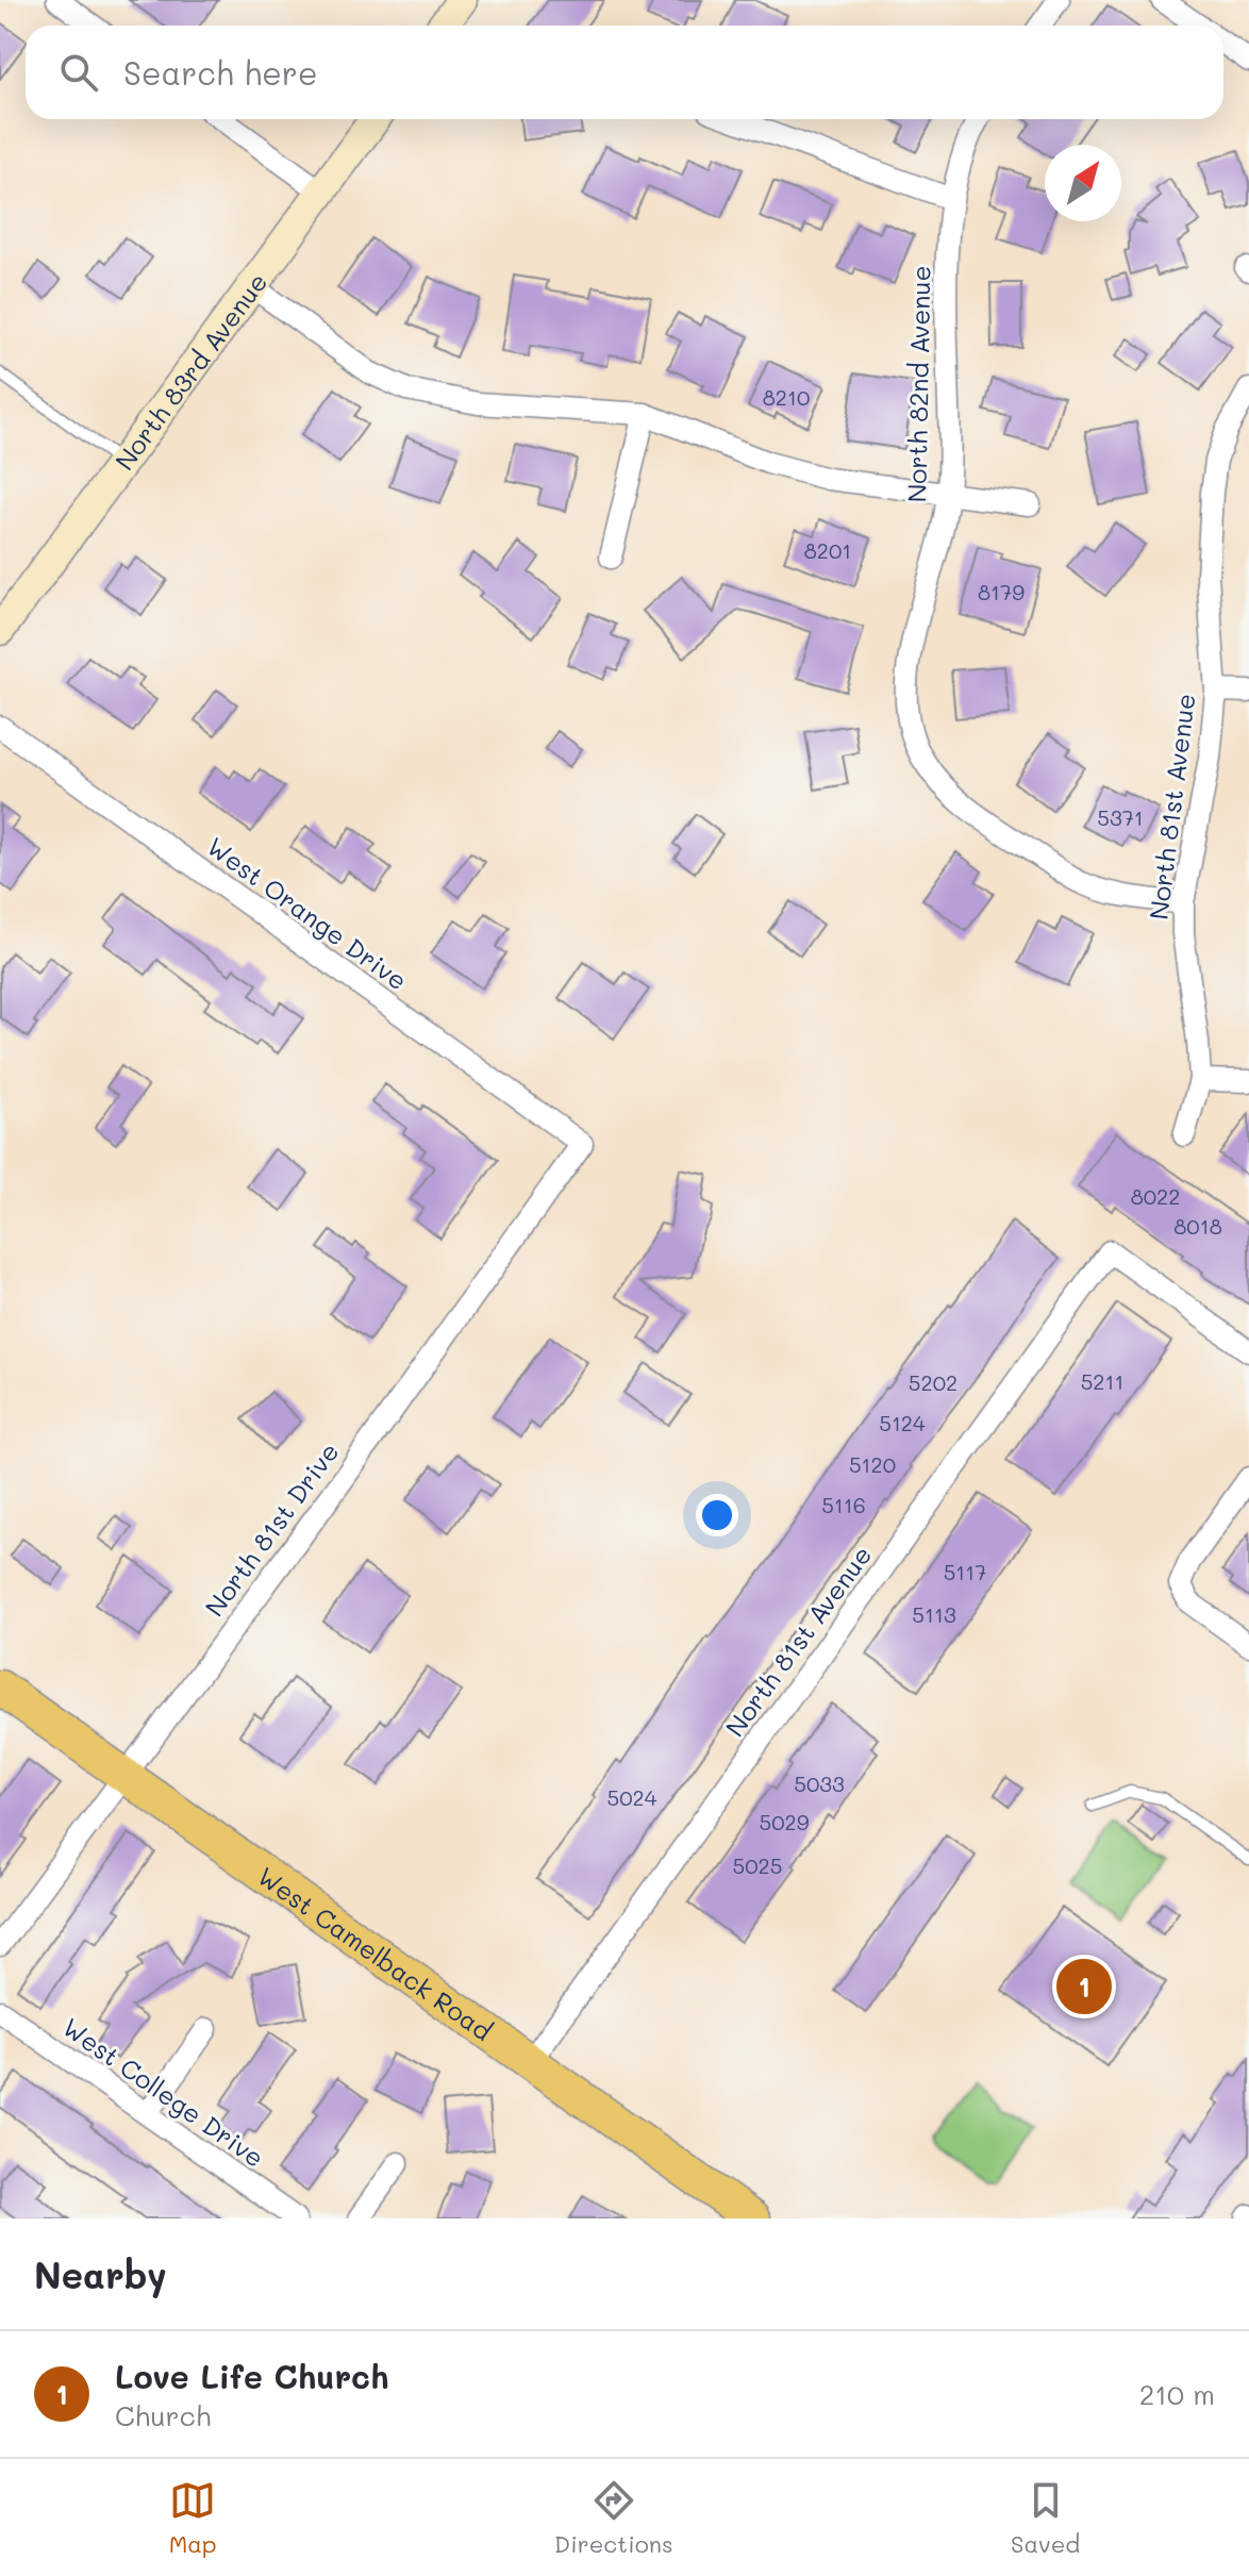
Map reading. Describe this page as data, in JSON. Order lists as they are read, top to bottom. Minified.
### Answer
{"streets":{"main road":["North 83rd Avenue","West Camelback Road"],"street":["North 82nd Avenue","North 81st Avenue","West Orange Drive","North 81st Drive","West College Drive"]},"crossings":[["North 82nd Avenue","North 81st Avenue"],["North 81st Avenue","West Camelback Road"],["West Orange Drive","North 81st Drive"],["North 81st Drive","West Camelback Road"]],"house_numbers":["8210","8201","8179","5371","8022","8018","5211","5202","5124","5120","5116","5117","5113","5033","5024","5029","5025"],"north":"top right","page":{"search":"Search here","pins":"1","heading":"Nearby","list":[{"mark":"1","name":"Love Life Church","note":"Church","value":"210 m"}],"nav":["Map","Directions","Saved"]}}
